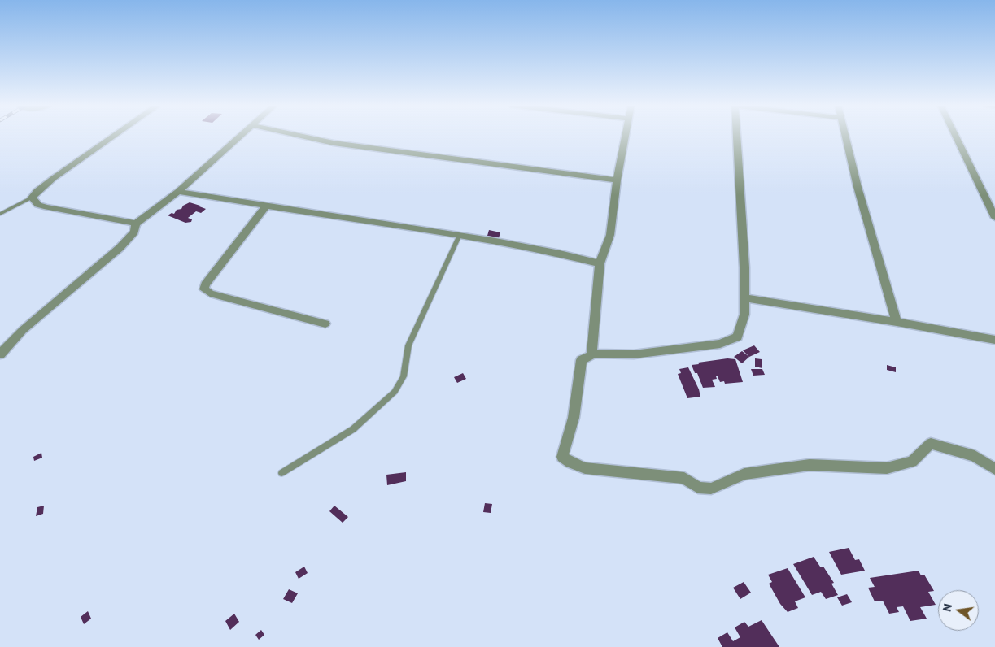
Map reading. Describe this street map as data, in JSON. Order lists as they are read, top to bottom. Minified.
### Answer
{"north":"left"}
